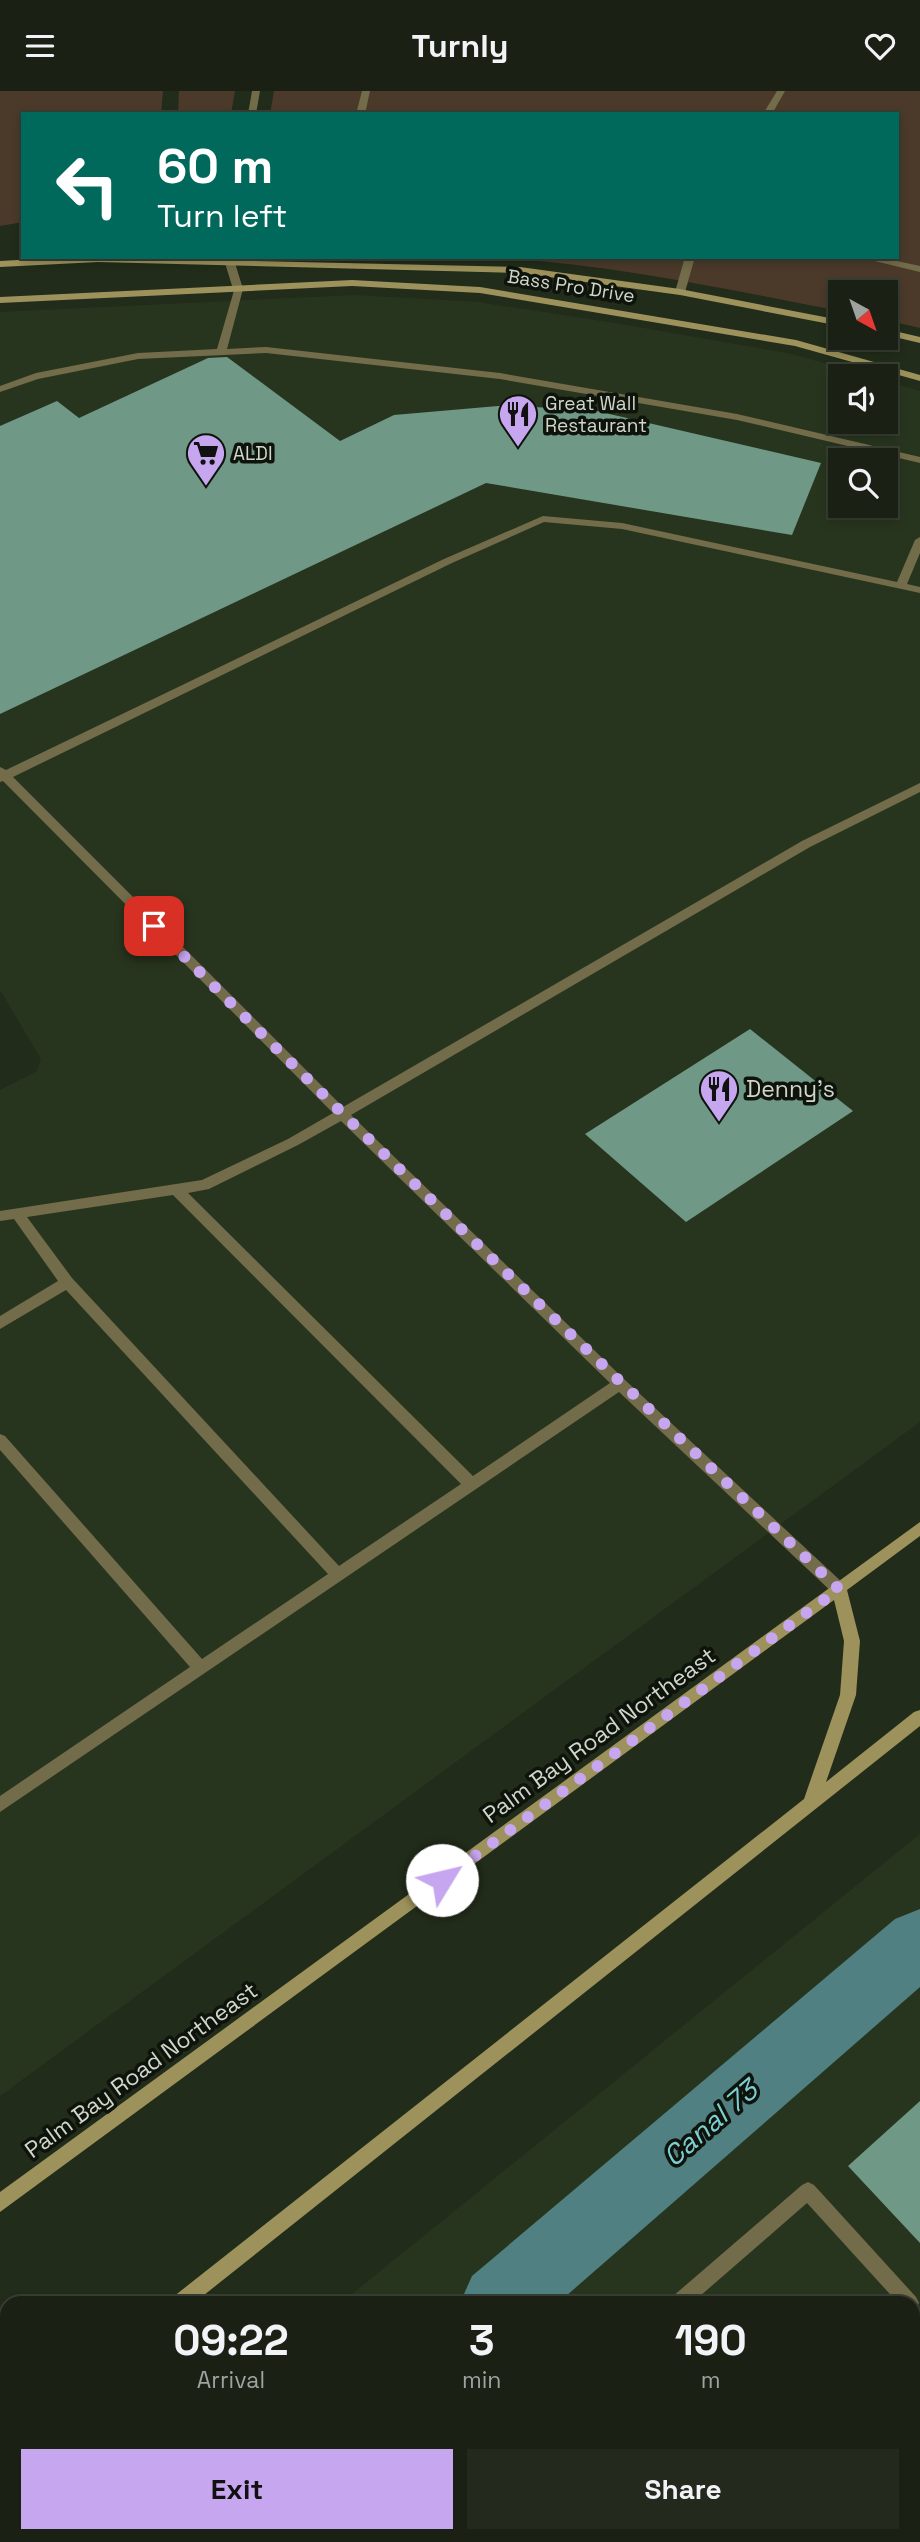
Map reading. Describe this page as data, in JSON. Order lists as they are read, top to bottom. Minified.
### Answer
{"streets":{"street":["Bass Pro Drive","Palm Bay Road Northeast"]},"water":["Canal 73"],"places":{"restaurant":["Great Wall Restaurant","Denny's"],"supermarket":["ALDI"]},"north":"bottom right","page":{"header":"Turnly","turn":["60 m","Turn left"],"eta":["09:22","Arrival","3","min","190","m"],"buttons":["Exit","Share"]}}
